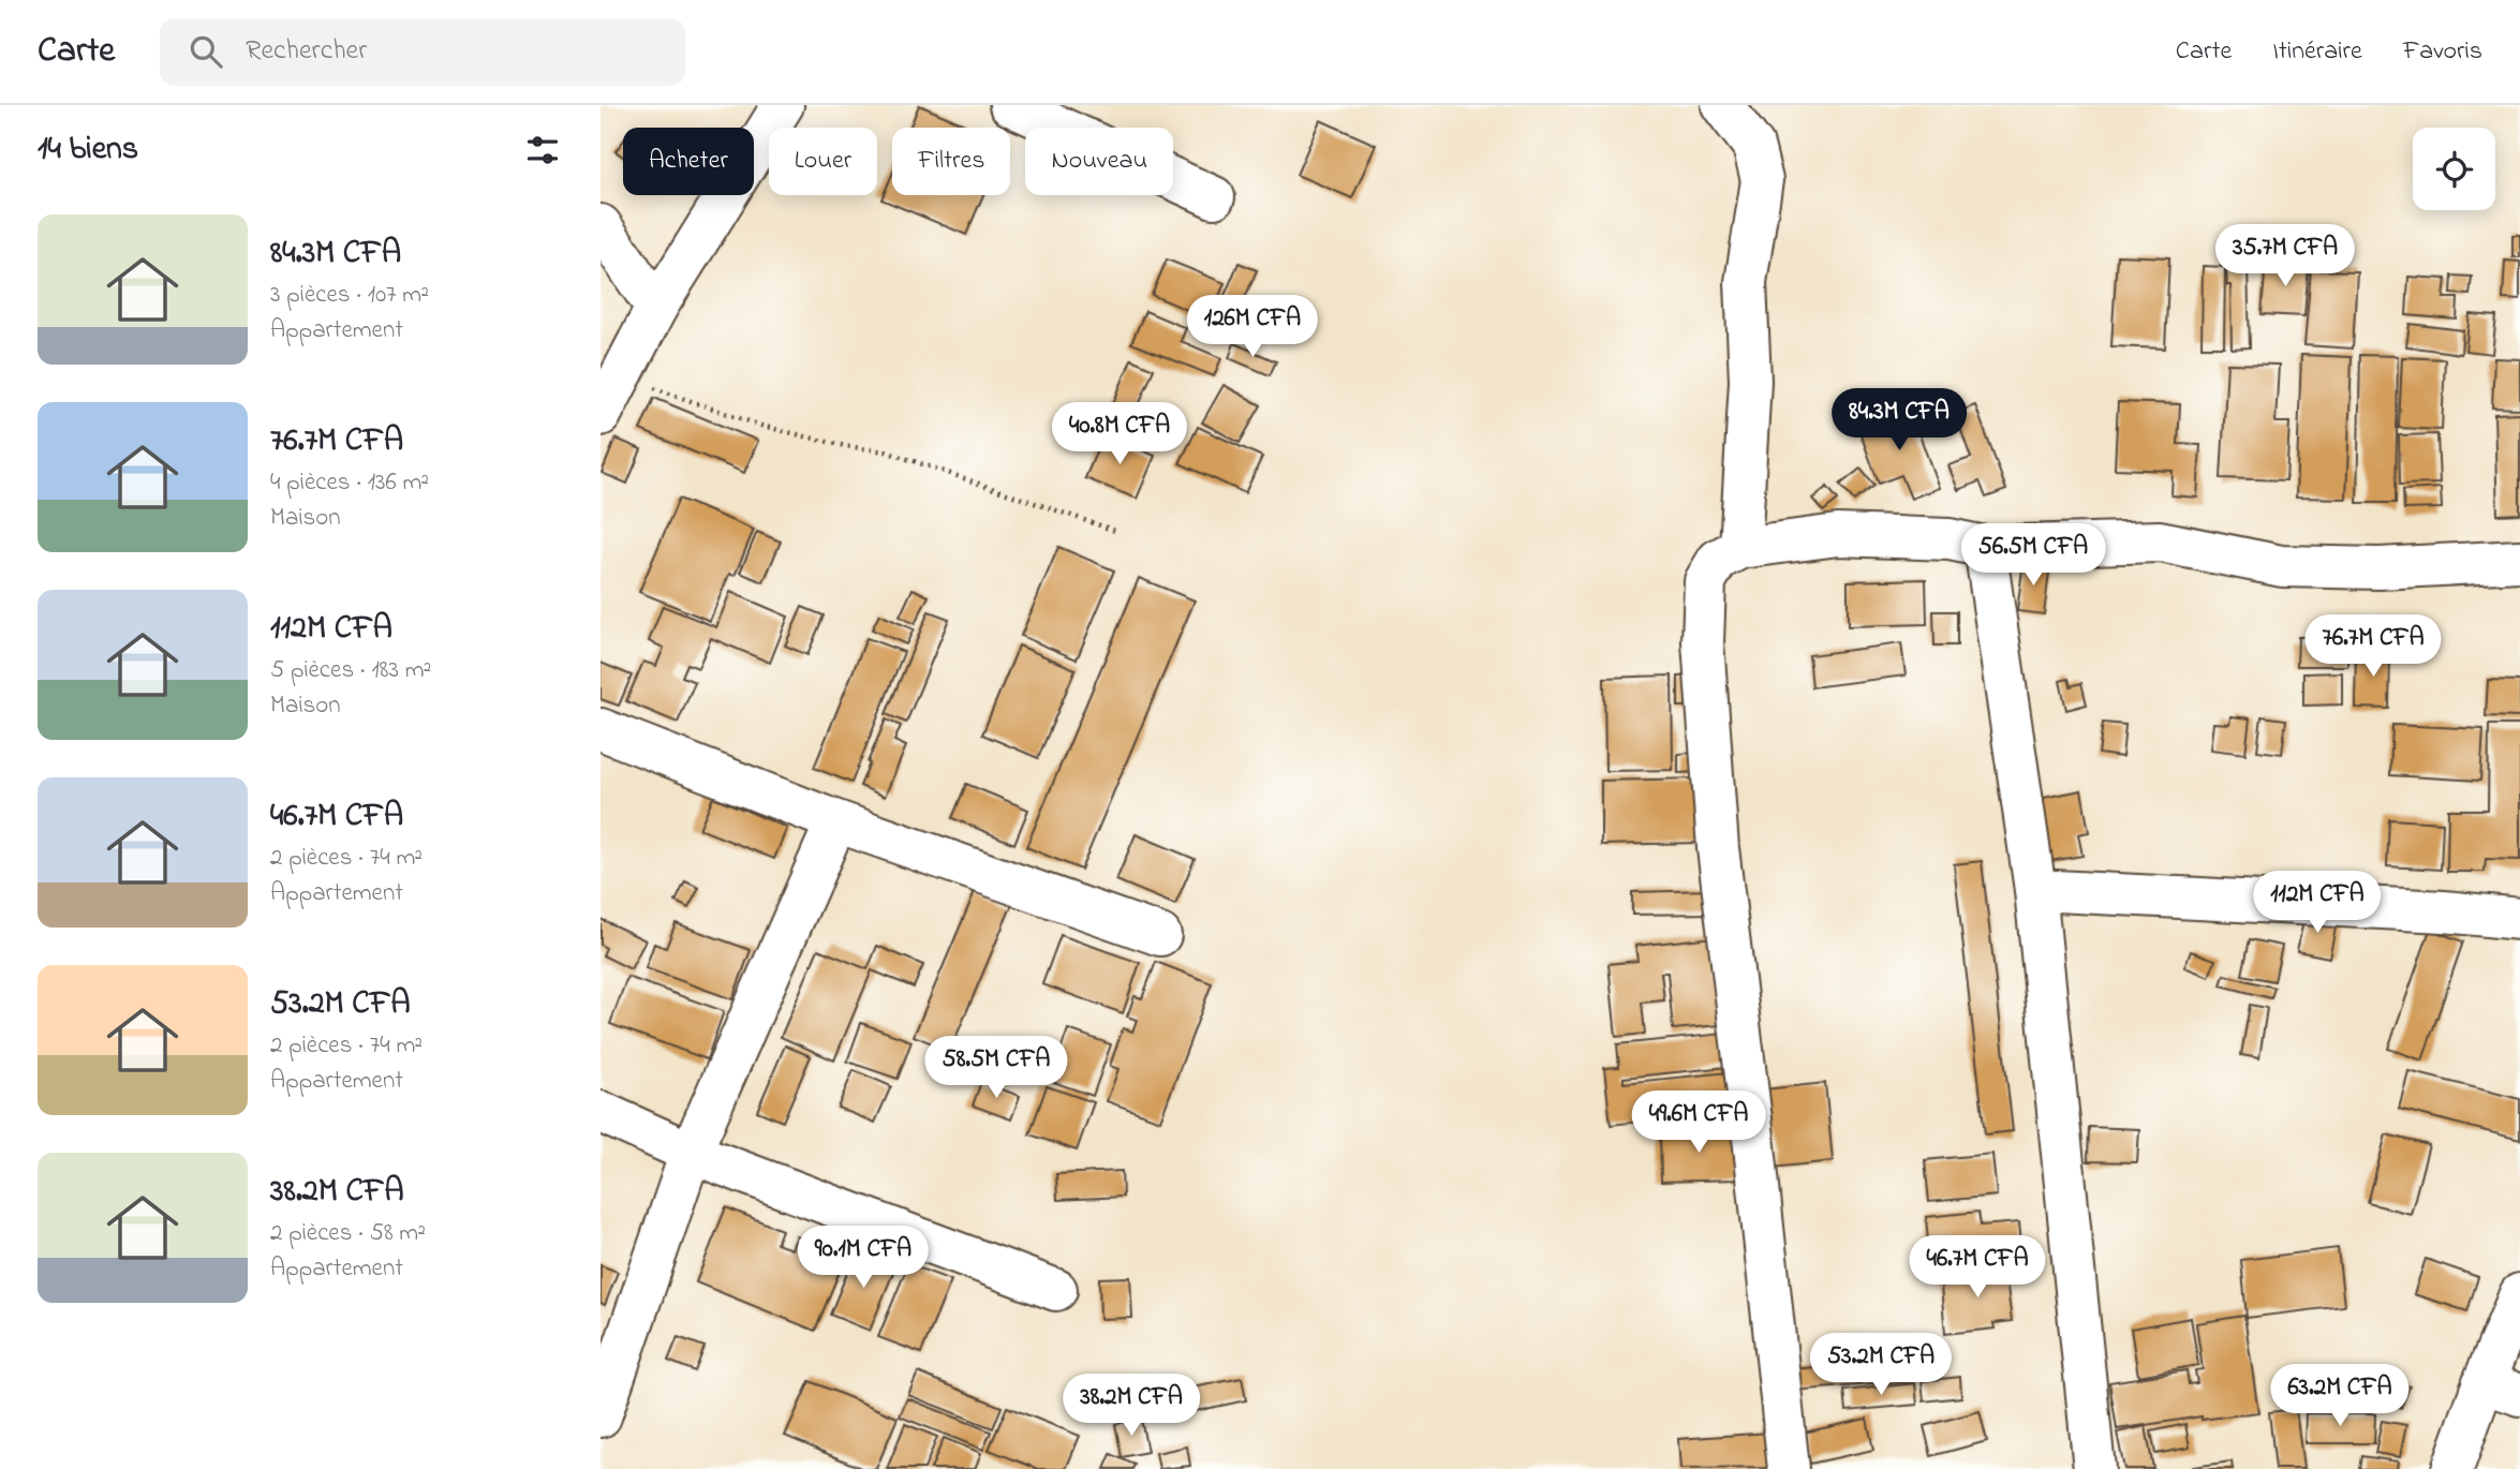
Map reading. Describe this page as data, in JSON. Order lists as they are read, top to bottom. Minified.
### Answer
{"page":{"header":"Carte","search":"Rechercher","nav":["Carte","Itinéraire","Favoris"],"heading":"14 biens","chip":["Acheter","Louer","Filtres","Nouveau"],"list":[{"name":"84.3M CFA","note":"3 pièces · 107 m² · Appartement"},{"name":"76.7M CFA","note":"4 pièces · 136 m² · Maison"},{"name":"112M CFA","note":"5 pièces · 183 m² · Maison"},{"name":"46.7M CFA","note":"2 pièces · 74 m² · Appartement"},{"name":"53.2M CFA","note":"2 pièces · 74 m² · Appartement"},{"name":"38.2M CFA","note":"2 pièces · 58 m² · Appartement"}],"price":["35.7M CFA","126M CFA","84.3M CFA","40.8M CFA","56.5M CFA","76.7M CFA","112M CFA","58.5M CFA","49.6M CFA","90.1M CFA","46.7M CFA","53.2M CFA","63.2M CFA","38.2M CFA"]}}
